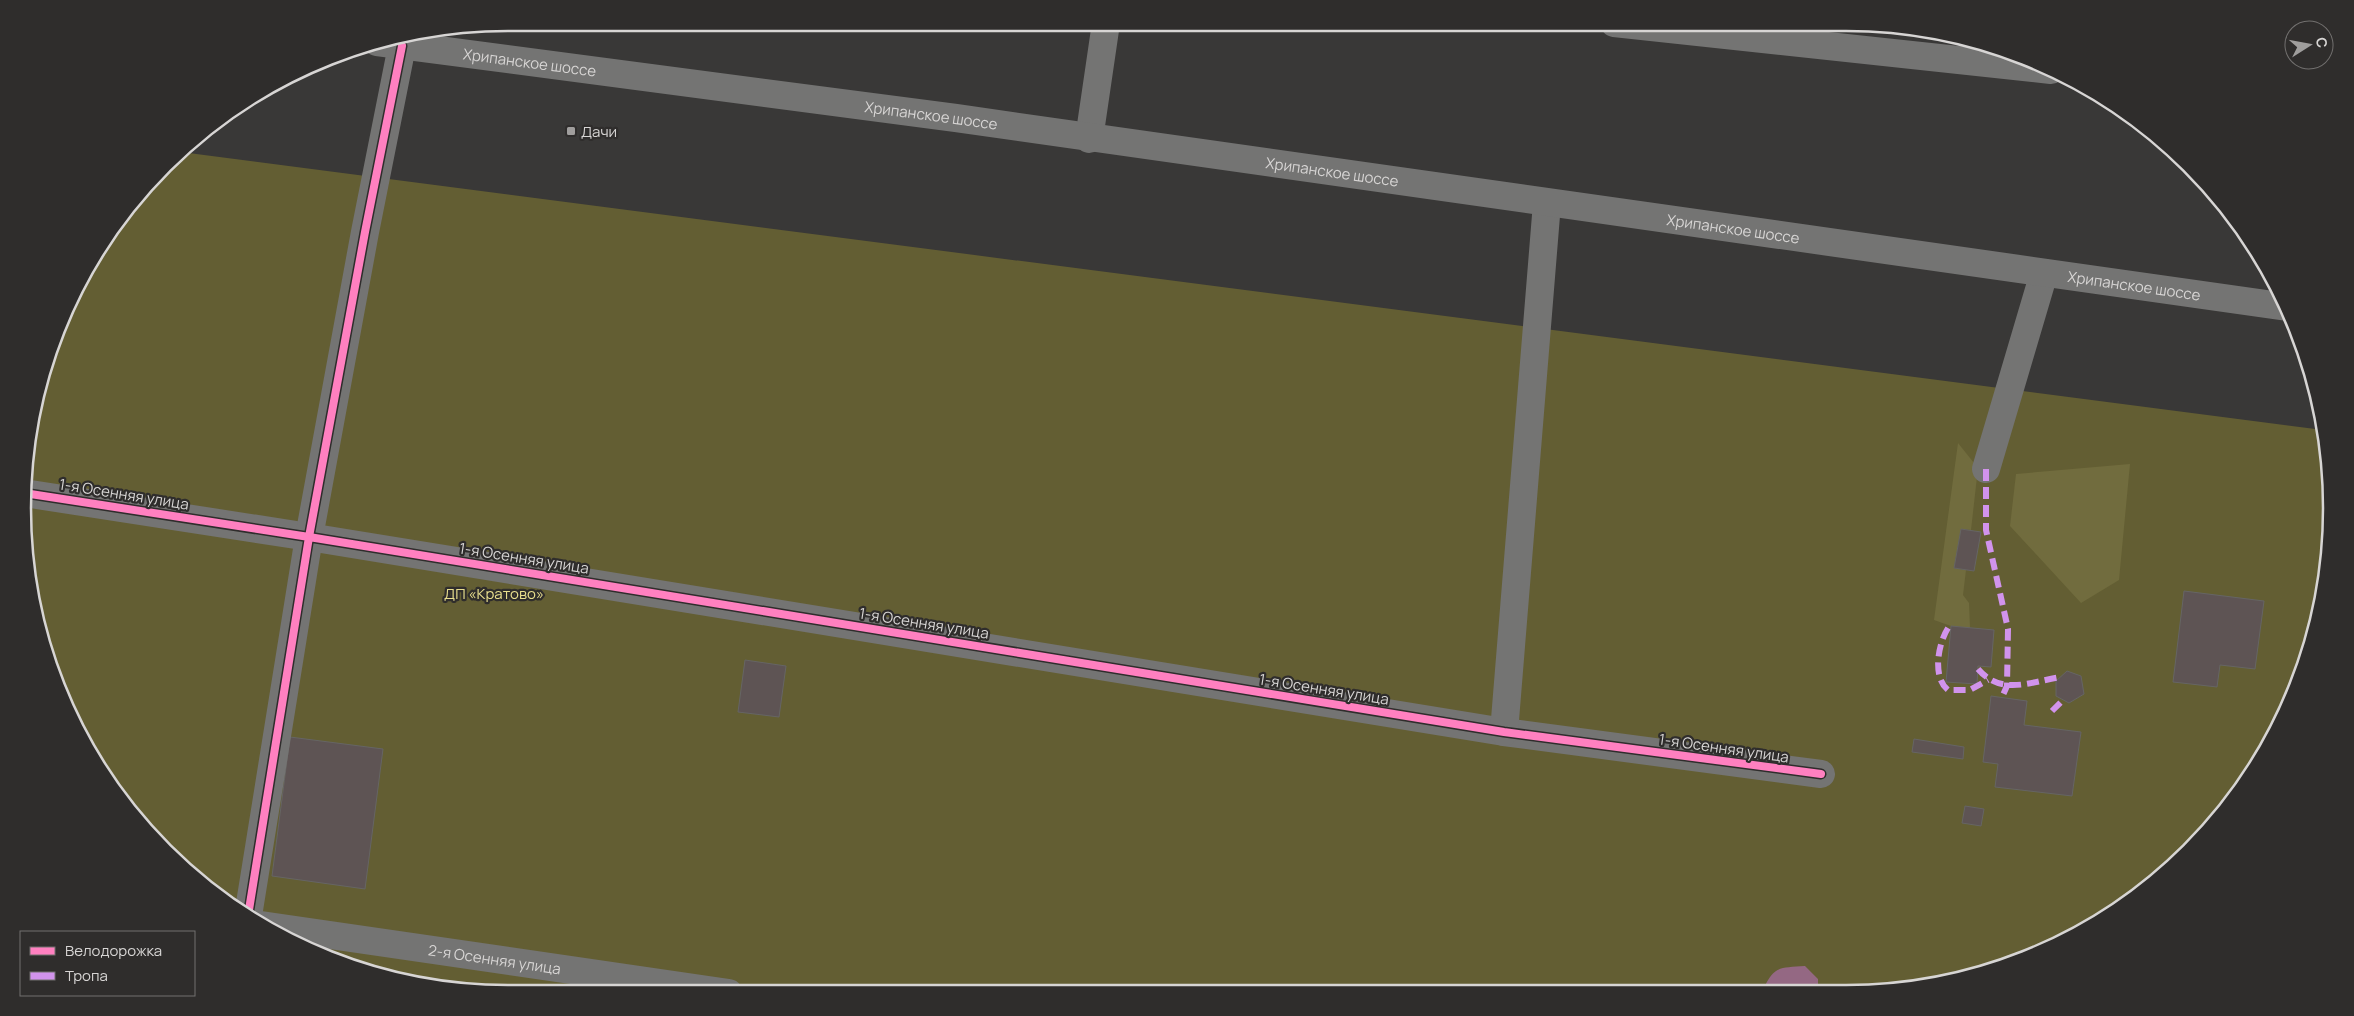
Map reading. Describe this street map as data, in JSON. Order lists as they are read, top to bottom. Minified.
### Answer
{"streets":{"street":["Хрипанское шоссе","1-я Осенняя улица","2-я Осенняя улица"]},"parks":["ДП «Кратово»"],"places":{"transit":["Дачи"]},"legend":["Велодорожка","Тропа"],"north":"right"}
